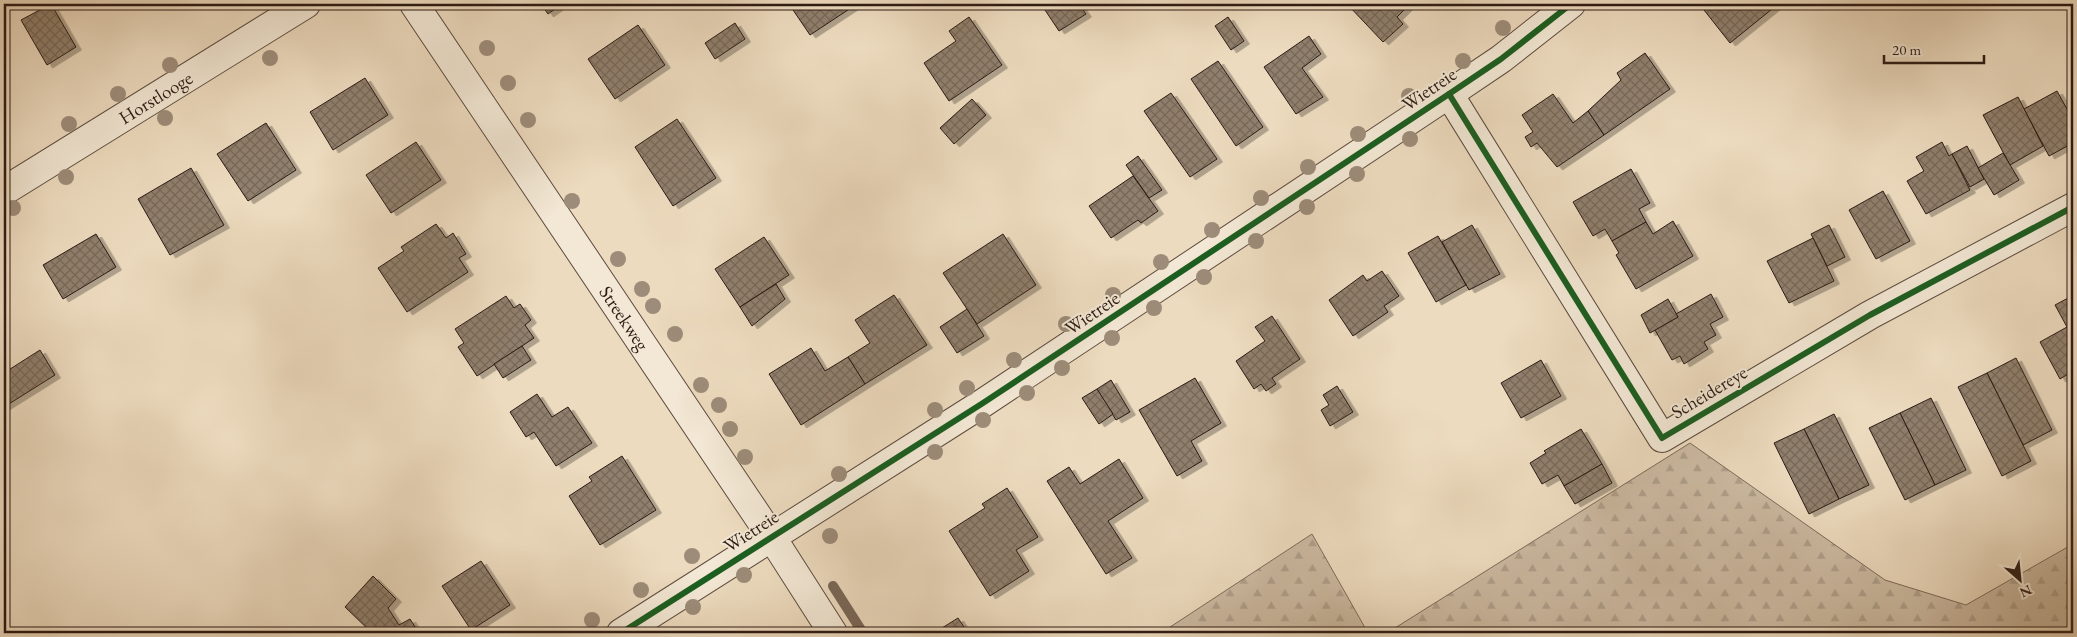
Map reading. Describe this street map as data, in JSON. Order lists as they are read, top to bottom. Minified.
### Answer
{"streets":{"street":["Wietreie","Horstlooge","Streekweg","Scheidereye"]},"crossings":[["Wietreie","Streekweg"],["Wietreie","Scheidereye"]],"scale_bar":"20 m","north":"bottom right"}
